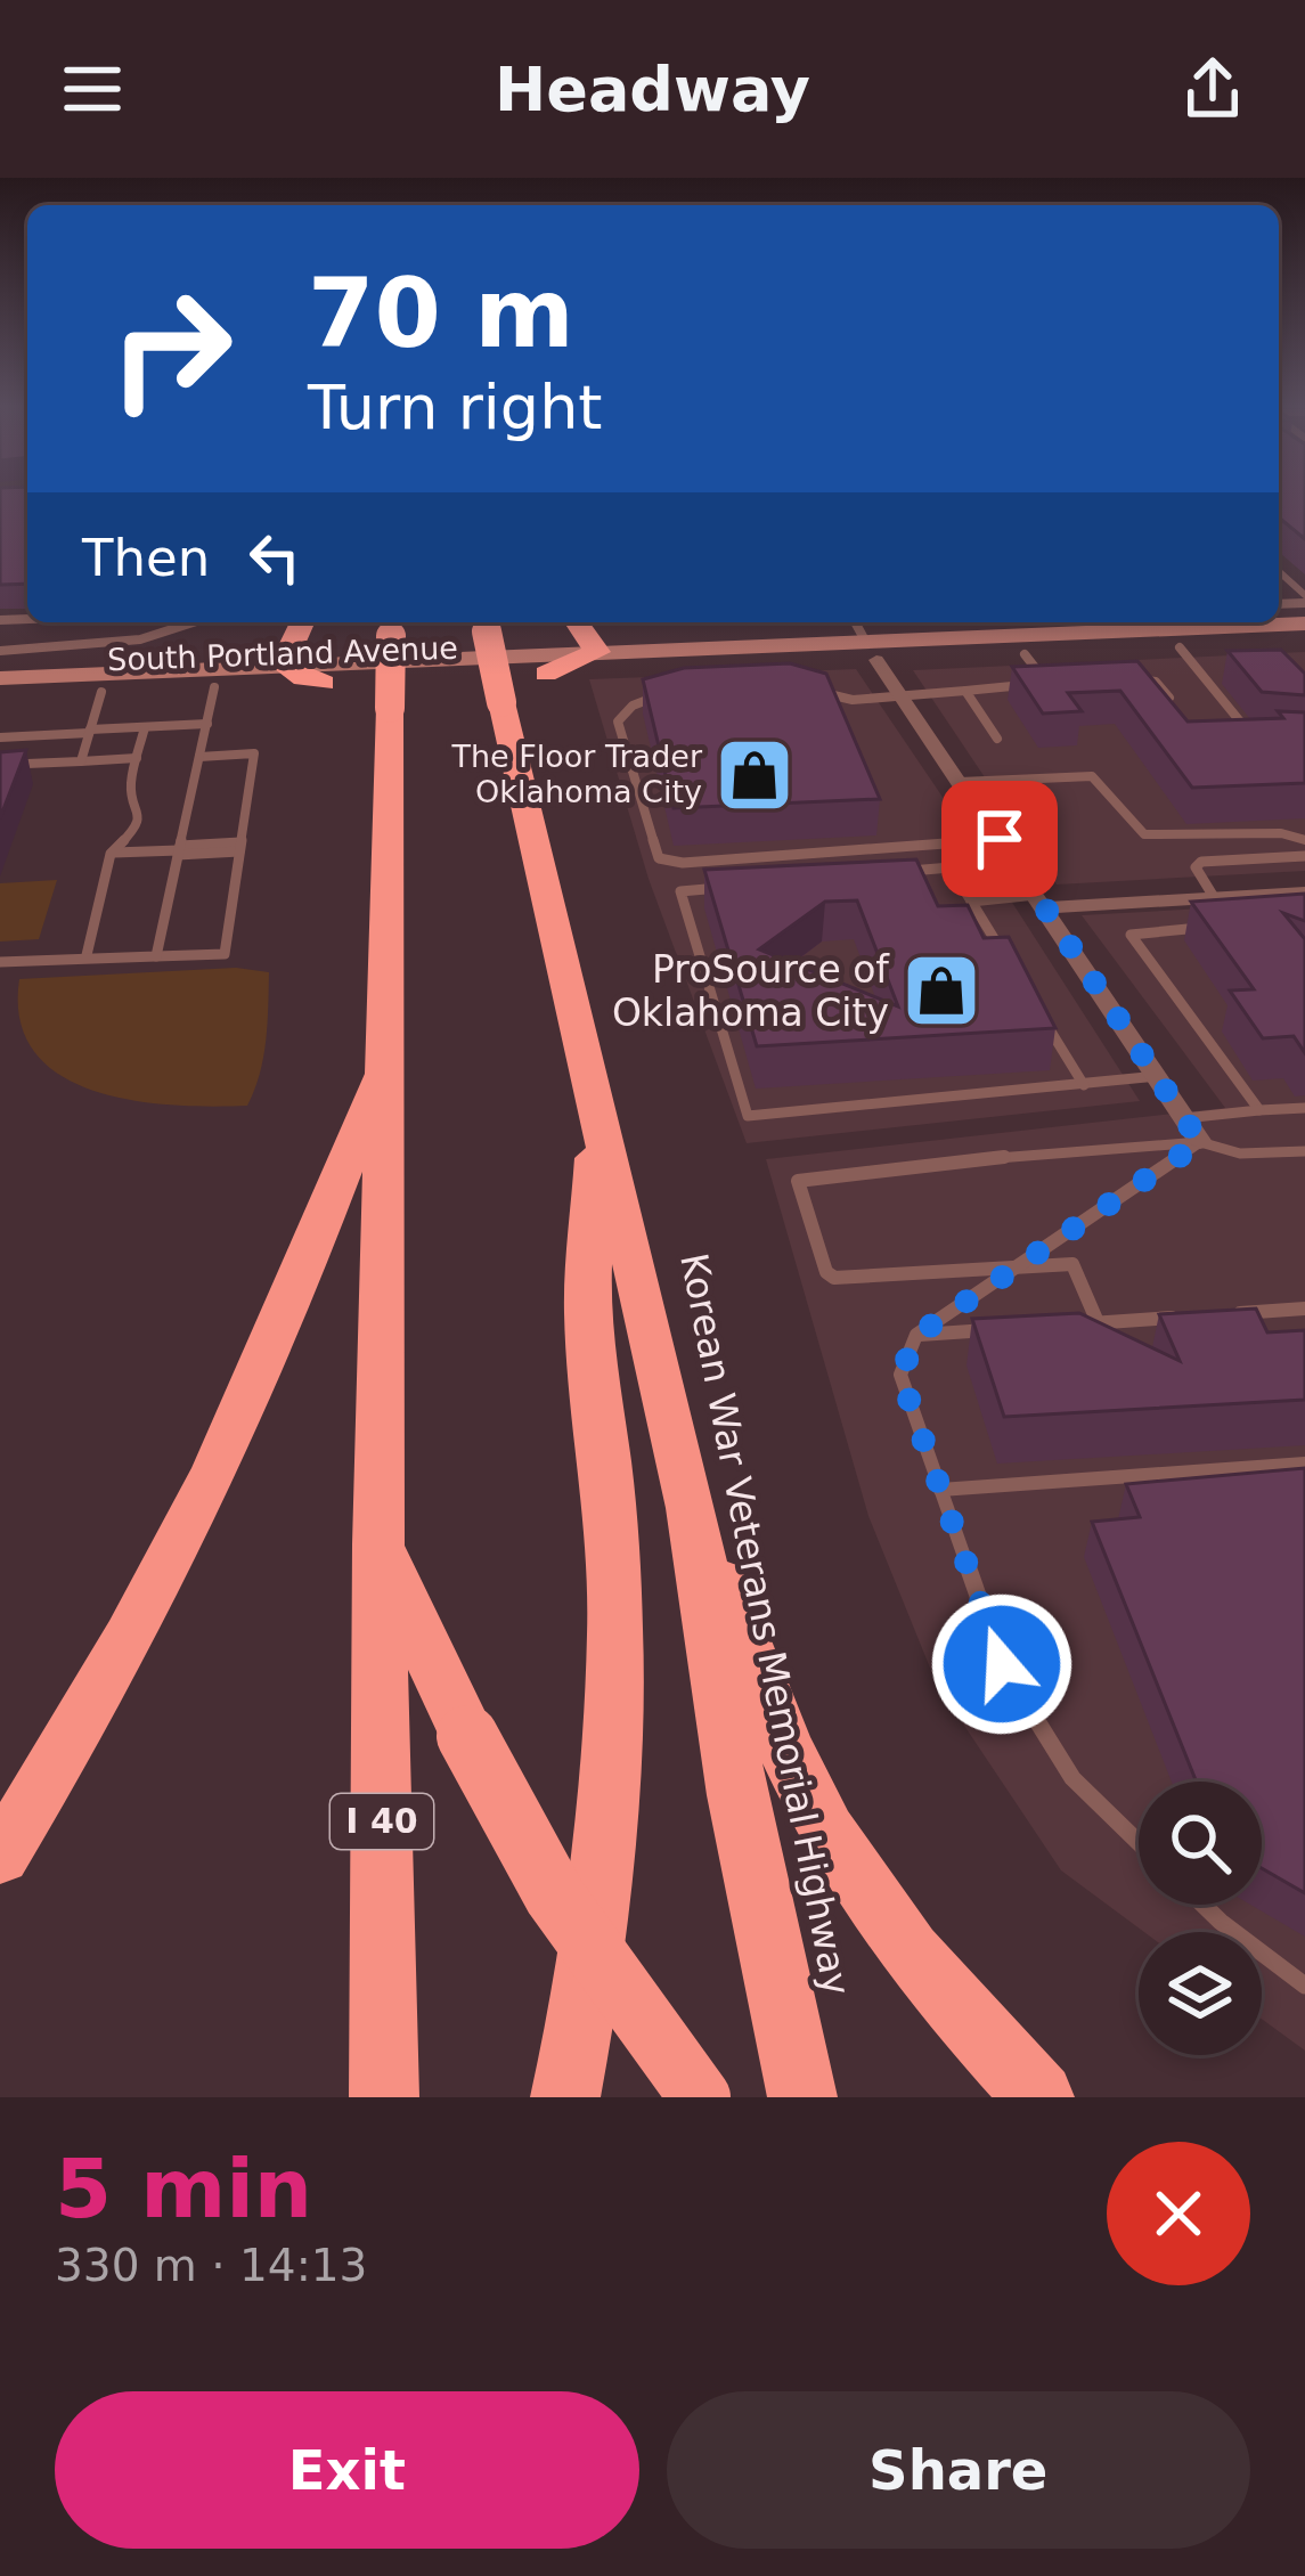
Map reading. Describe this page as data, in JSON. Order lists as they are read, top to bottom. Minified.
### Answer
{"streets":{"highway":["Korean War Veterans Memorial Highway","I 40"],"main road":["South Portland Avenue"]},"places":{"shop":["The Floor Trader Oklahoma City","ProSource of Oklahoma City"]},"page":{"header":"Headway","turn":["70 m","Turn right"],"then":"Then","heading":["5 min","330 m · 14:13"],"buttons":["Exit","Share"]}}
